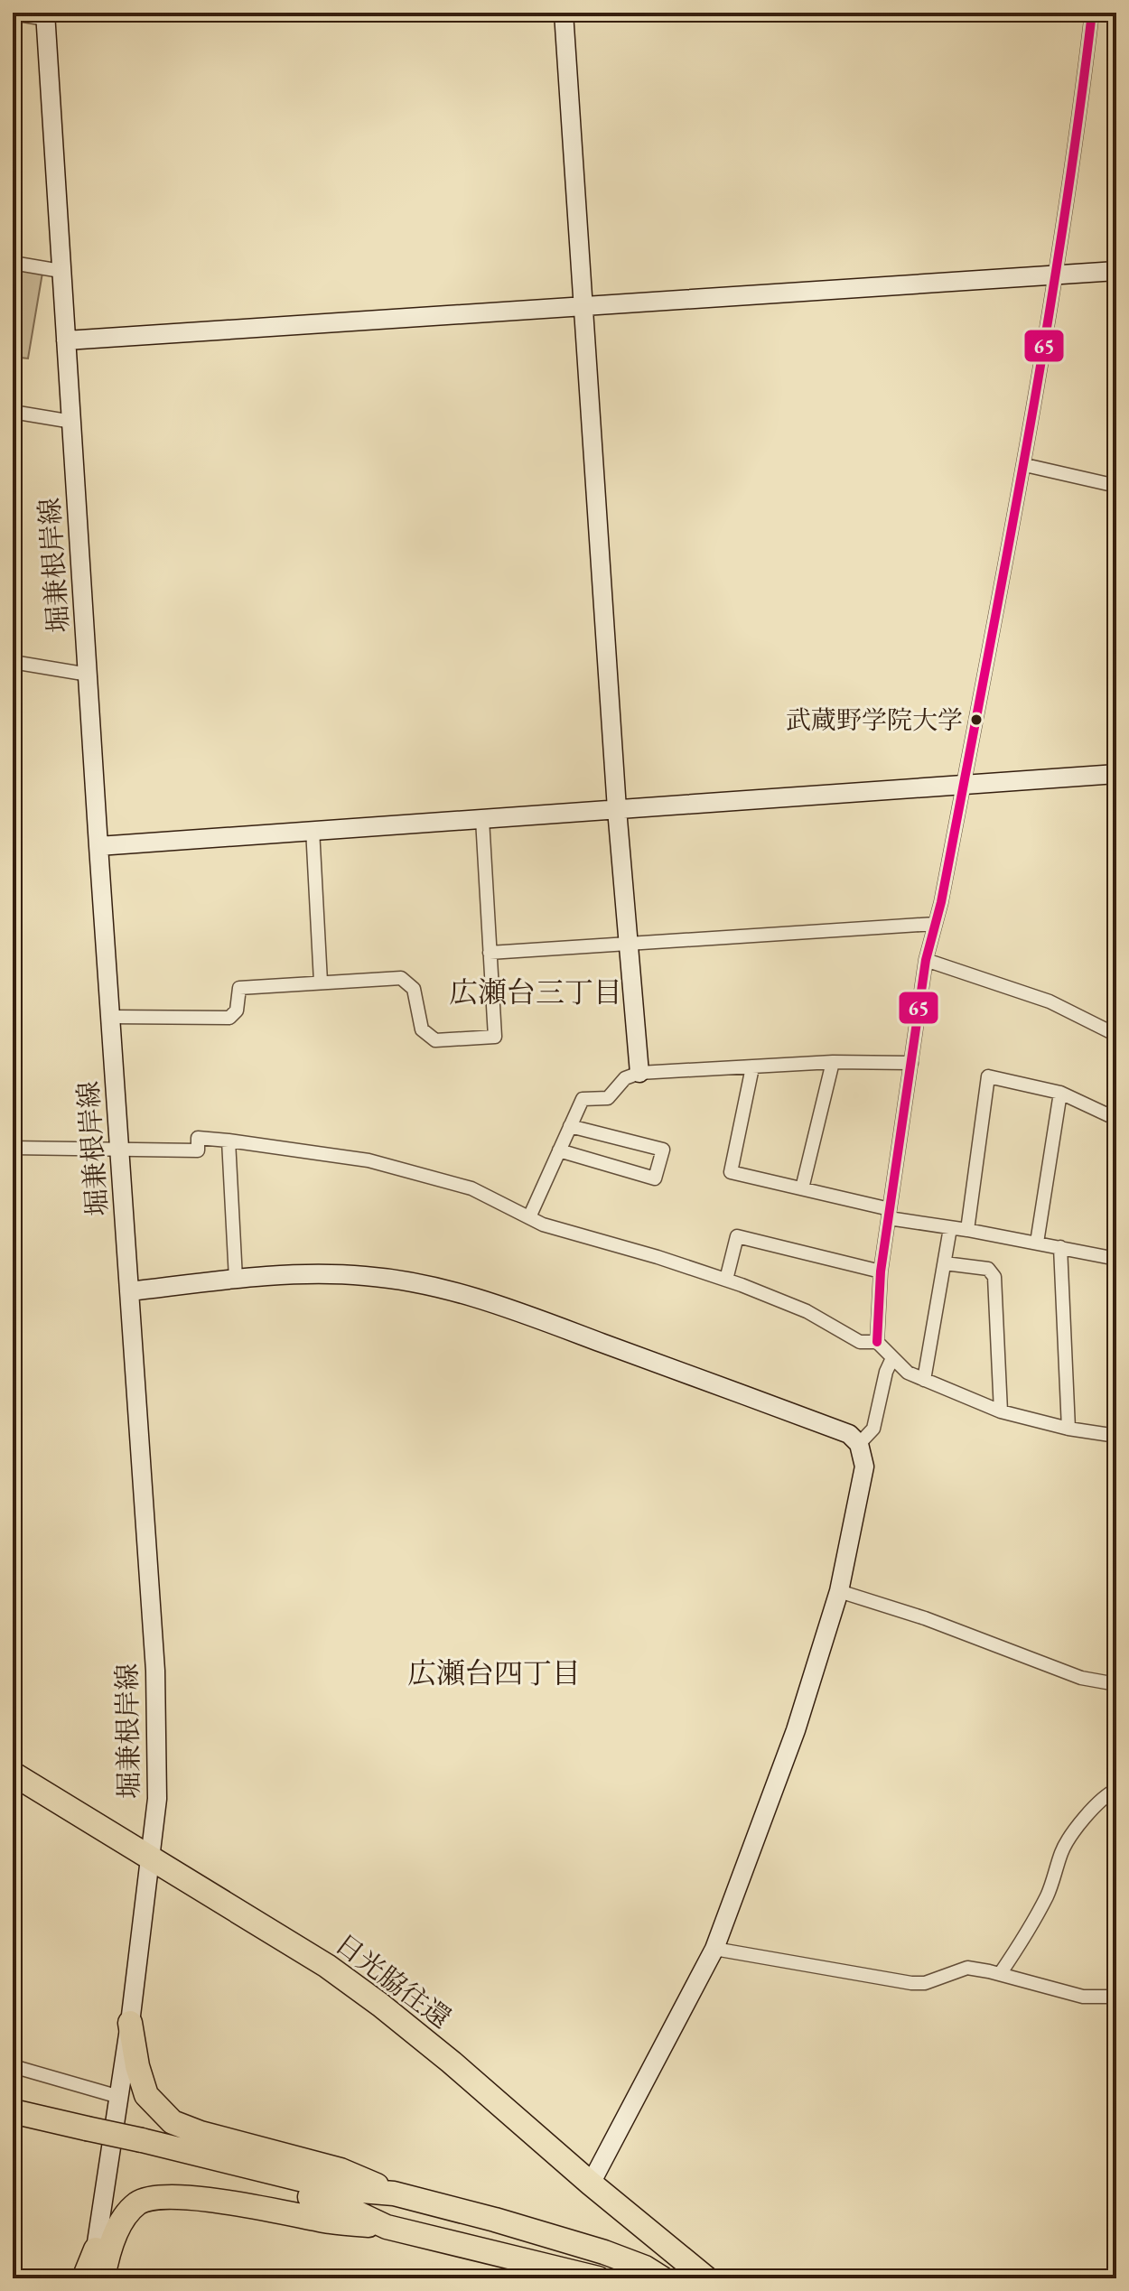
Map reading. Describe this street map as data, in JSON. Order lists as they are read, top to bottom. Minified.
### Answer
{"streets":{"highway":["日光脇往還"],"street":["堀兼根岸線"]},"crossings":[["堀兼根岸線","日光脇往還"]],"districts":["広瀬台三丁目","広瀬台四丁目"],"places":["武蔵野学院大学"],"lines":["transit line 65"]}
